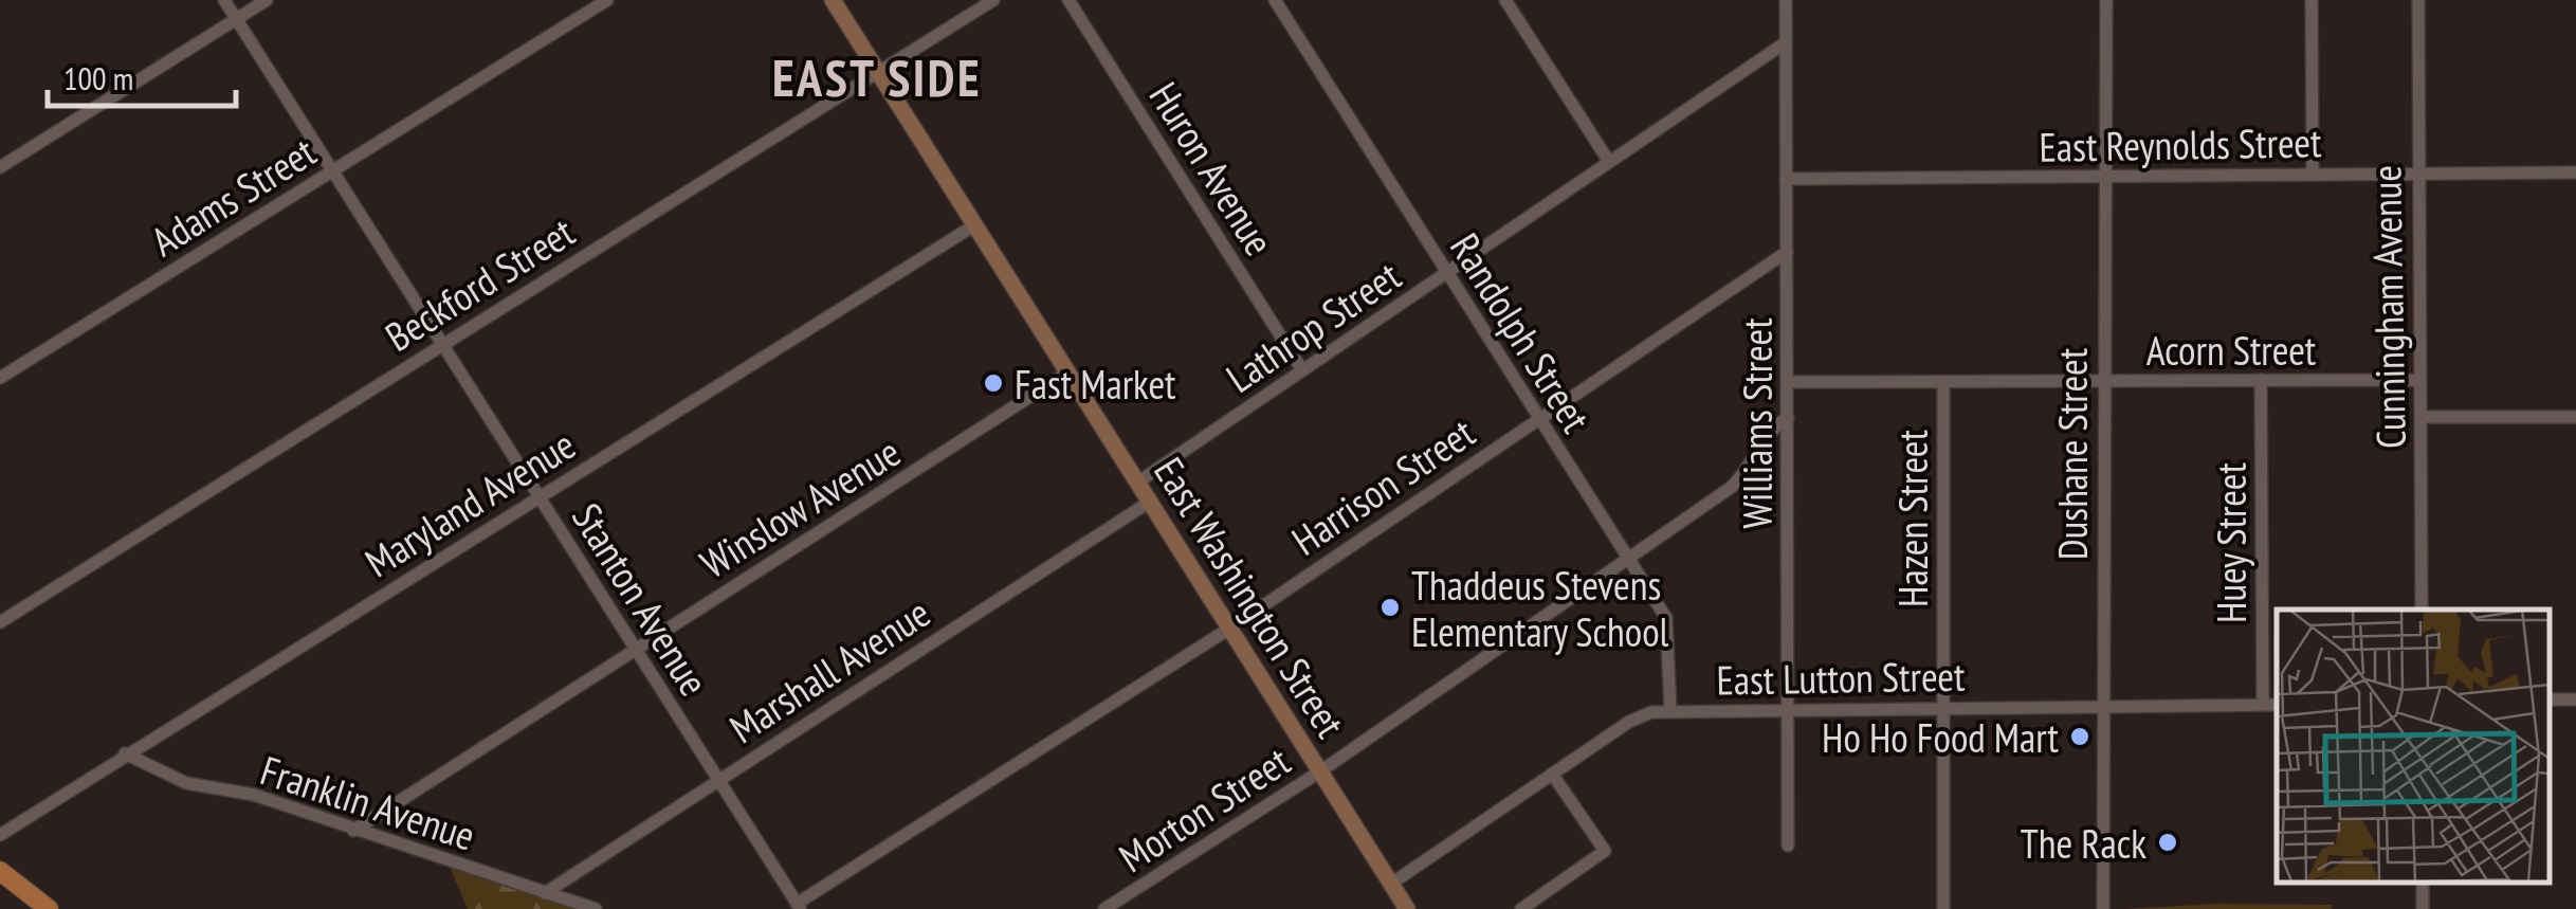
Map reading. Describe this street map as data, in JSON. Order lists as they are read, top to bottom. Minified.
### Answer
{"streets":{"main road":["East Washington Street"],"street":["East Reynolds Street","Huron Avenue","Adams Street","Beckford Street","Cunningham Avenue","Lathrop Street","Randolph Street","Acorn Street","Williams Street","Dushane Street","Harrison Street","Maryland Avenue","Winslow Avenue","Hazen Street","Huey Street","Stanton Avenue","Marshall Avenue","East Lutton Street","Franklin Avenue","Morton Street"]},"crossings":[["East Reynolds Street","Cunningham Avenue"],["East Reynolds Street","Williams Street"],["East Reynolds Street","Dushane Street"],["Huron Avenue","Lathrop Street"],["Adams Street","Stanton Avenue"],["Beckford Street","East Washington Street"],["Beckford Street","Stanton Avenue"],["Cunningham Avenue","Acorn Street"],["Lathrop Street","Randolph Street"],["Lathrop Street","Williams Street"],["Lathrop Street","East Washington Street"],["Randolph Street","Harrison Street"],["Randolph Street","East Lutton Street"],["Randolph Street","Morton Street"],["Acorn Street","Williams Street"],["Acorn Street","Dushane Street"],["Acorn Street","Hazen Street"],["Acorn Street","Huey Street"],["Williams Street","Harrison Street"],["Williams Street","East Lutton Street"],["Williams Street","Morton Street"],["Dushane Street","East Lutton Street"],["Harrison Street","East Washington Street"],["Harrison Street","Stanton Avenue"],["Maryland Avenue","East Washington Street"],["Maryland Avenue","Stanton Avenue"],["Maryland Avenue","Franklin Avenue"],["Winslow Avenue","East Washington Street"],["Winslow Avenue","Stanton Avenue"],["Winslow Avenue","Franklin Avenue"],["Hazen Street","East Lutton Street"],["Huey Street","East Lutton Street"],["East Washington Street","Marshall Avenue"],["East Washington Street","East Lutton Street"],["East Washington Street","Morton Street"],["Stanton Avenue","Marshall Avenue"],["Marshall Avenue","Franklin Avenue"]],"districts":["EAST SIDE"],"places":["Fast Market","Thaddeus Stevens Elementary School","Ho Ho Food Mart","The Rack"],"scale_bar":"100 m"}
